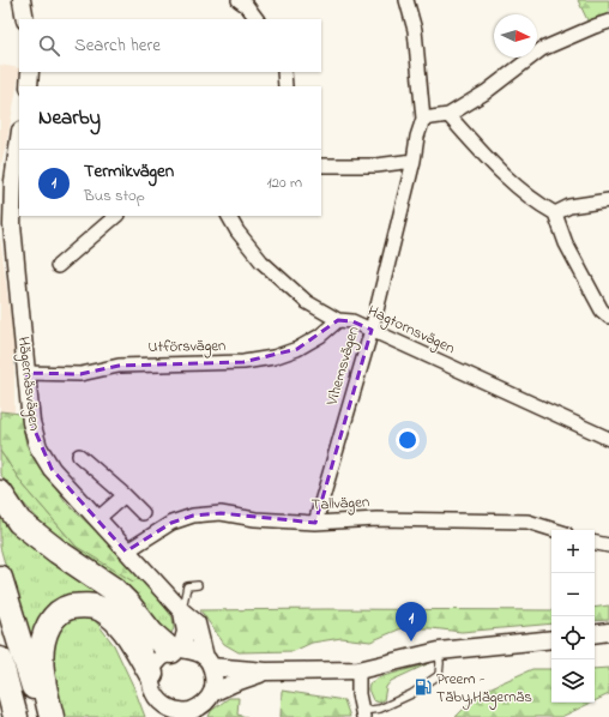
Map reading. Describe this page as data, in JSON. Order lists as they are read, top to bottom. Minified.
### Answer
{"streets":{"street":["Hagtornsvägen","Utförsvägen","Vihemsvägen","Hägernäsvägen","Tallvägen"]},"crossings":[["Hagtornsvägen","Utförsvägen"],["Hagtornsvägen","Vihemsvägen"],["Utförsvägen","Hägernäsvägen"],["Vihemsvägen","Tallvägen"],["Hägernäsvägen","Tallvägen"]],"places":{"fuel station":["Preem - Täby,Hägernäs"]},"north":"right","page":{"search":"Search here","heading":"Nearby","list":[{"mark":"1","name":"Termikvägen","note":"Bus stop","value":"120 m"}],"map_buttons":["+","−"],"pins":"1"}}
